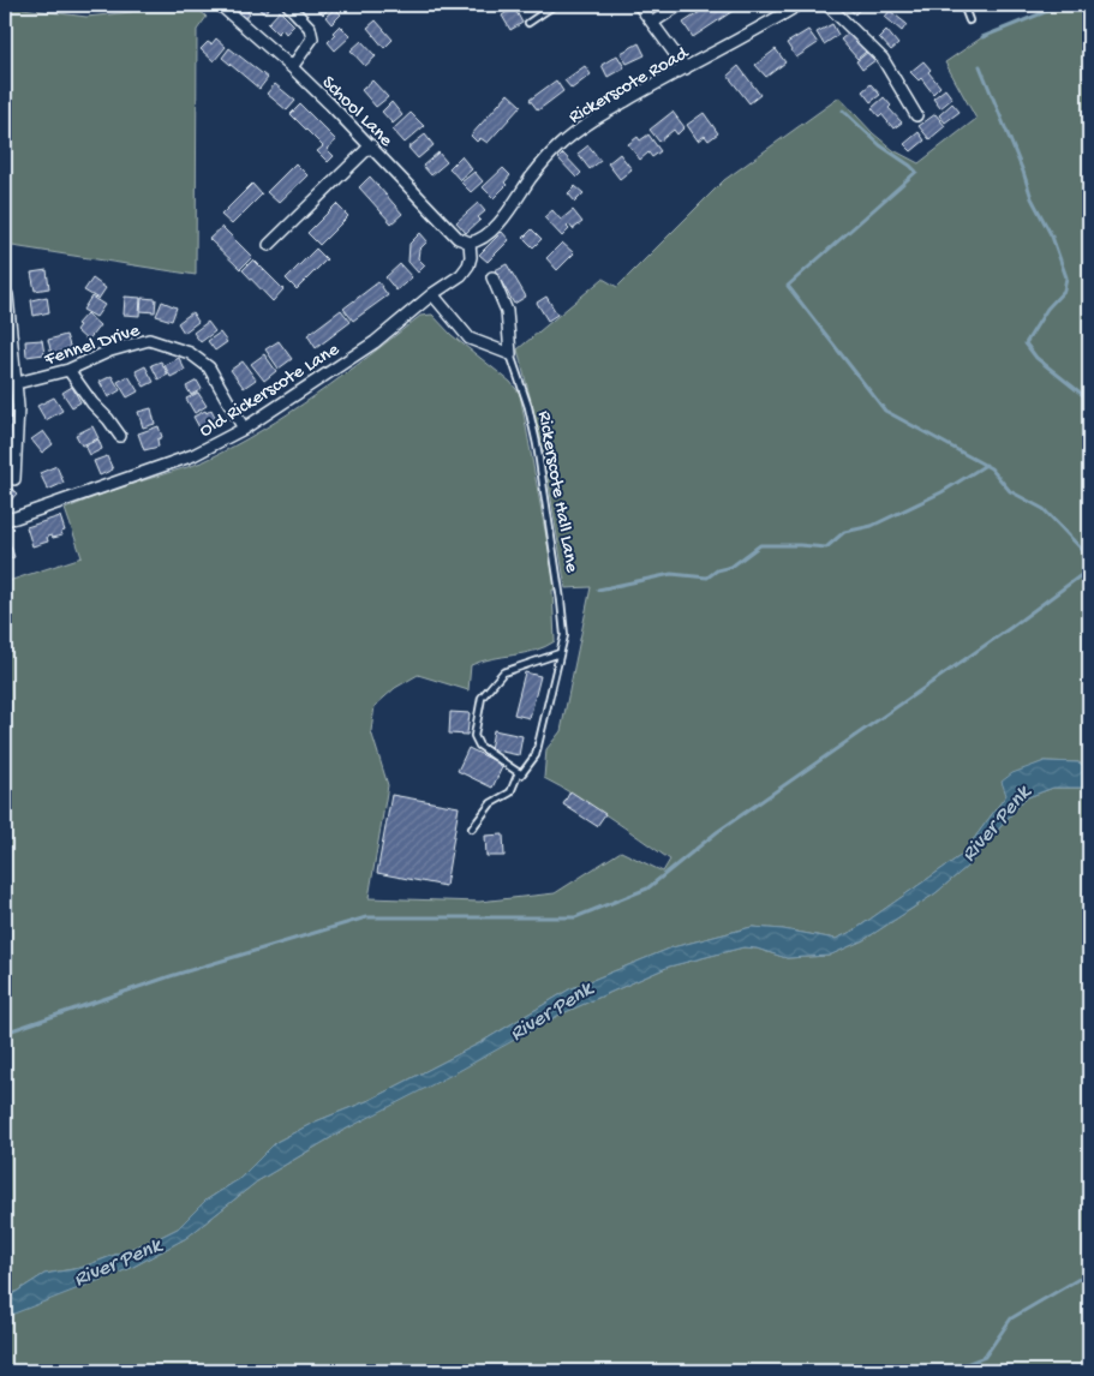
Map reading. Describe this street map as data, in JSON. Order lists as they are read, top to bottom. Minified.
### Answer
{"streets":{"street":["Rickerscote Road","School Lane","Fennel Drive","Old Rickerscote Lane"],"lane":["Rickerscote Hall Lane"]},"crossings":[["Rickerscote Road","School Lane"],["Fennel Drive","Old Rickerscote Lane"]],"water":["River Penk"]}
